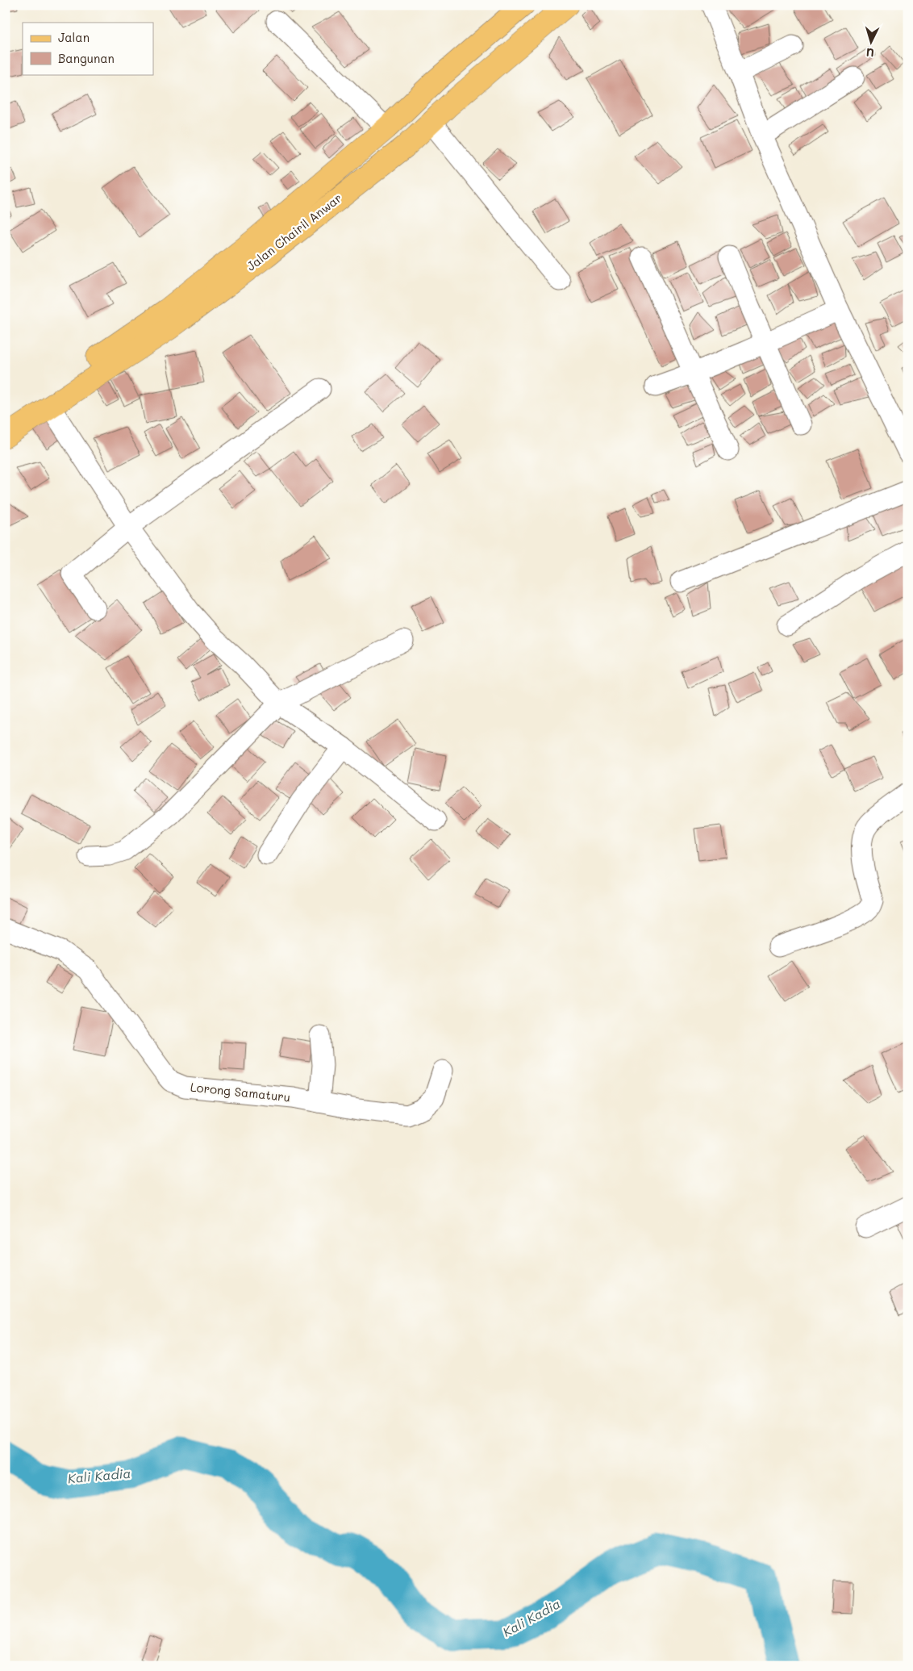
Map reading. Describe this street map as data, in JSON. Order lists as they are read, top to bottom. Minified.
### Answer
{"streets":{"main road":["Jalan Chairil Anwar"],"street":["Lorong Samaturu"]},"water":["Kali Kadia"],"legend":["Jalan","Bangunan"],"north":"bottom"}
